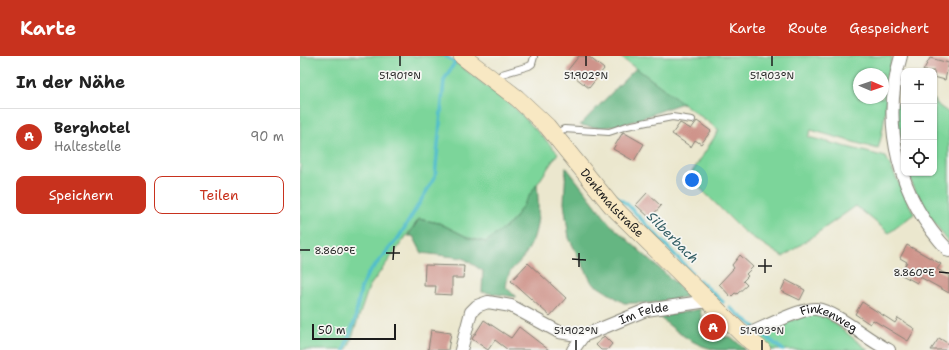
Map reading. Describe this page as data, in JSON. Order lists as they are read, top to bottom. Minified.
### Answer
{"streets":{"main road":["Denkmalstraße"],"street":["Im Felde","Finkenweg"]},"crossings":[["Denkmalstraße","Im Felde"],["Denkmalstraße","Finkenweg"]],"water":["Silberbach"],"scale_bar":"50 m","north":"right","page":{"header":"Karte","nav":["Karte","Route","Gespeichert"],"heading":"In der Nähe","map_buttons":["+","−"],"list":[{"mark":"A","name":"Berghotel","note":"Haltestelle","value":"90 m"}],"buttons":["Speichern","Teilen"],"pins":"A","scale":"50 m"},"coordinates":["51.901°N","51.902°N","51.903°N","8.860°E"]}
